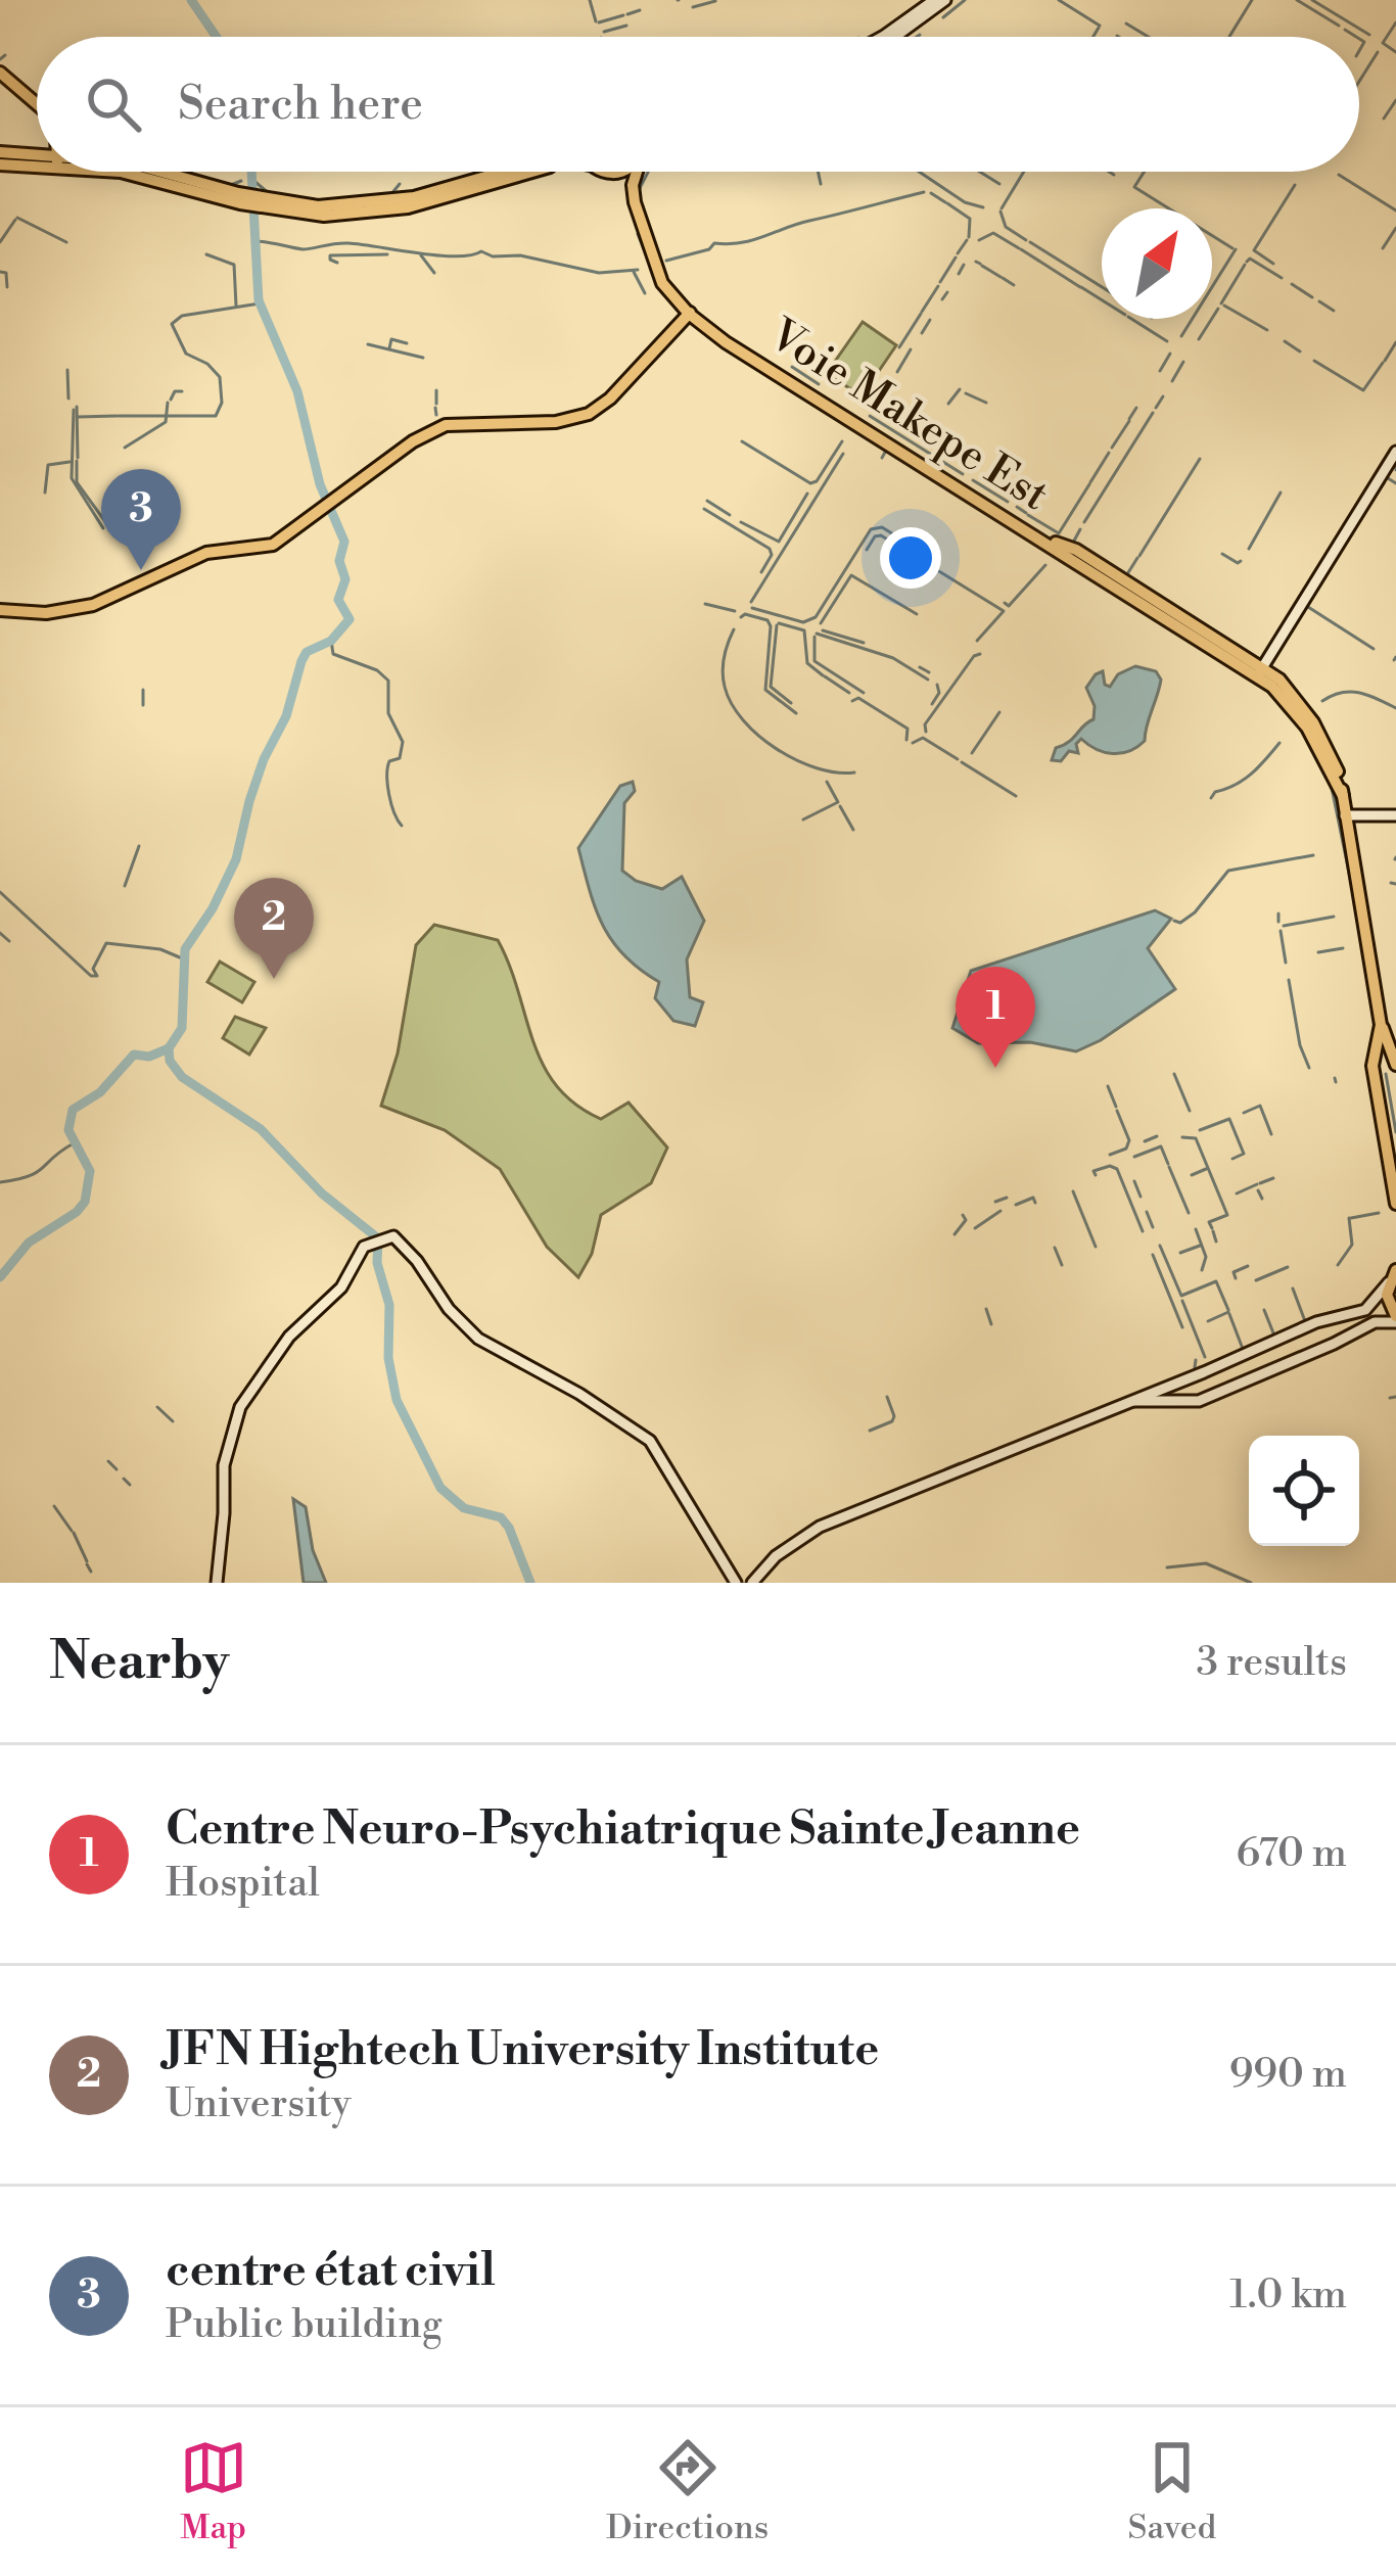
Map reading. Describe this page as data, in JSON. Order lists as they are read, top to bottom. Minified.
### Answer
{"streets":{"main road":["Voie Makepe Est"]},"north":"top right","page":{"search":"Search here","pins":["3","2","1"],"heading":["Nearby","3 results"],"list":[{"mark":"1","name":"Centre Neuro-Psychiatrique Sainte Jeanne","note":"Hospital","value":"670 m"},{"mark":"2","name":"JFN Hightech University Institute","note":"University","value":"990 m"},{"mark":"3","name":"centre état civil","note":"Public building","value":"1.0 km"}],"nav":["Map","Directions","Saved"]}}
